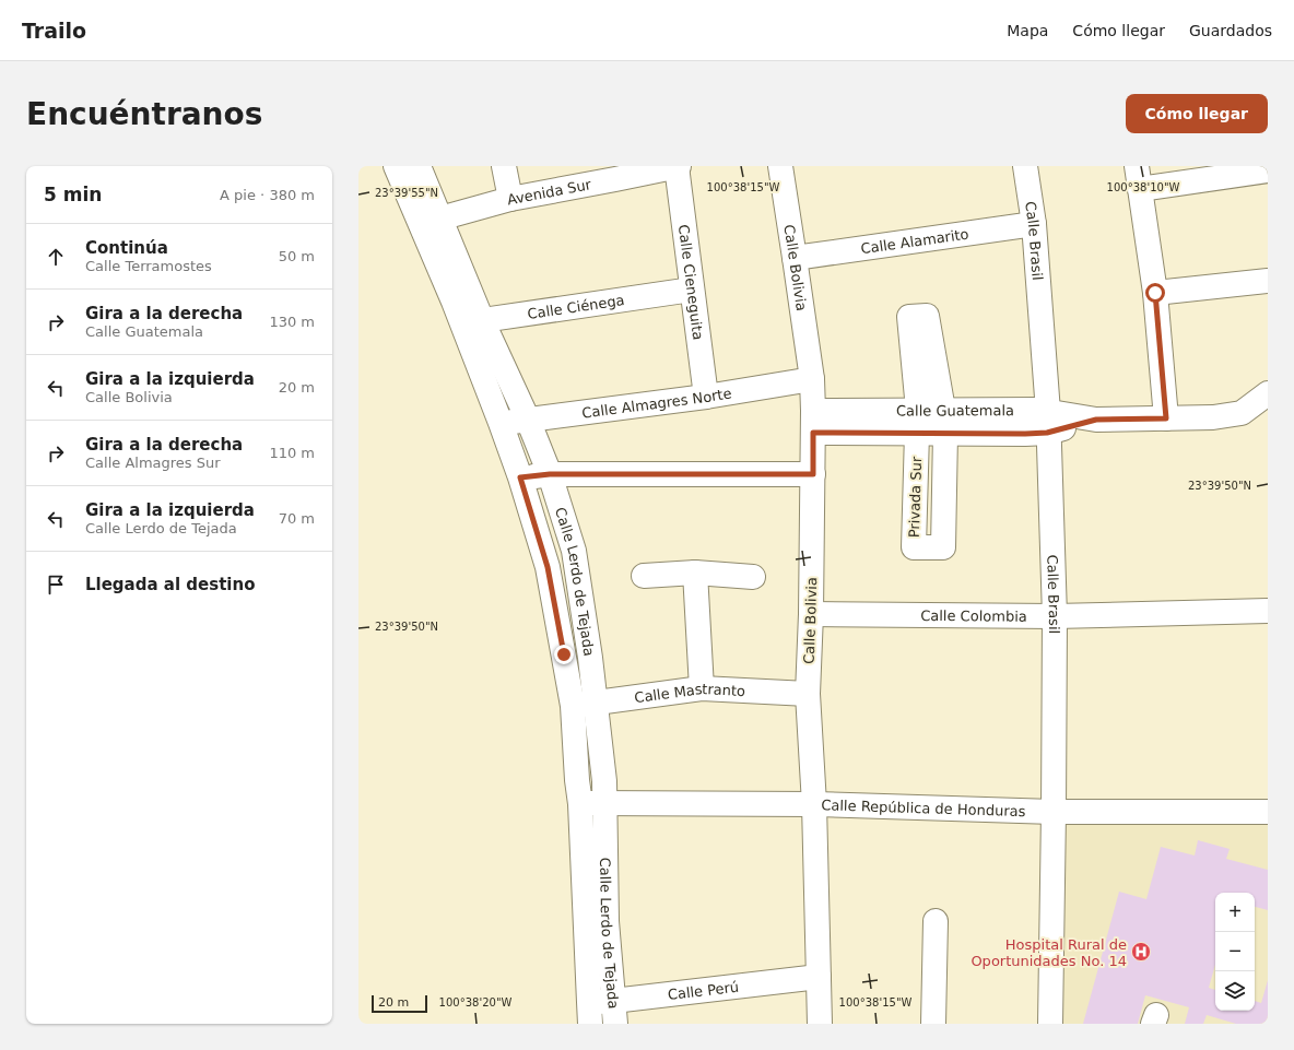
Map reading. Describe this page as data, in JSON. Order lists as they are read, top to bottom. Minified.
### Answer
{"streets":{"street":["Avenida Sur","Calle Alamarito","Calle Brasil","Calle Bolivia","Calle Cieneguita","Calle Ciénega","Calle Almagres Norte","Calle Guatemala","Privada Sur","Calle Lerdo de Tejada","Calle Colombia","Calle Mastranto","Calle República de Honduras","Calle Perú"]},"crossings":[["Avenida Sur","Calle Cieneguita"],["Avenida Sur","Calle Lerdo de Tejada"],["Calle Alamarito","Calle Brasil"],["Calle Alamarito","Calle Bolivia"],["Calle Brasil","Calle Guatemala"],["Calle Brasil","Calle Colombia"],["Calle Brasil","Calle República de Honduras"],["Calle Bolivia","Calle Almagres Norte"],["Calle Bolivia","Calle Guatemala"],["Calle Bolivia","Calle Colombia"],["Calle Bolivia","Calle Mastranto"],["Calle Bolivia","Calle República de Honduras"],["Calle Bolivia","Calle Perú"],["Calle Cieneguita","Calle Ciénega"],["Calle Cieneguita","Calle Almagres Norte"],["Calle Ciénega","Calle Lerdo de Tejada"],["Calle Almagres Norte","Calle Lerdo de Tejada"],["Calle Guatemala","Privada Sur"],["Calle Lerdo de Tejada","Calle Mastranto"],["Calle Lerdo de Tejada","Calle República de Honduras"],["Calle Lerdo de Tejada","Calle Perú"]],"places":{"hospital":["Hospital Rural de Oportunidades No. 14"]},"scale_bar":"20 m","page":{"header":"Trailo","nav":["Mapa","Cómo llegar","Guardados"],"buttons":"Cómo llegar","title":"Encuéntranos","heading":["5 min","A pie · 380 m"],"list":[["Continúa","Calle Terramostes","50 m"],["Gira a la derecha","Calle Guatemala","130 m"],["Gira a la izquierda","Calle Bolivia","20 m"],["Gira a la derecha","Calle Almagres Sur","110 m"],["Gira a la izquierda","Calle Lerdo de Tejada","70 m"],"Llegada al destino"],"map_buttons":["+","−"],"scale":"20 m"},"coordinates":["100°38'10\"W","100°38'15\"W","23°39'55\"N","23°39'50\"N","100°38'20\"W"]}
